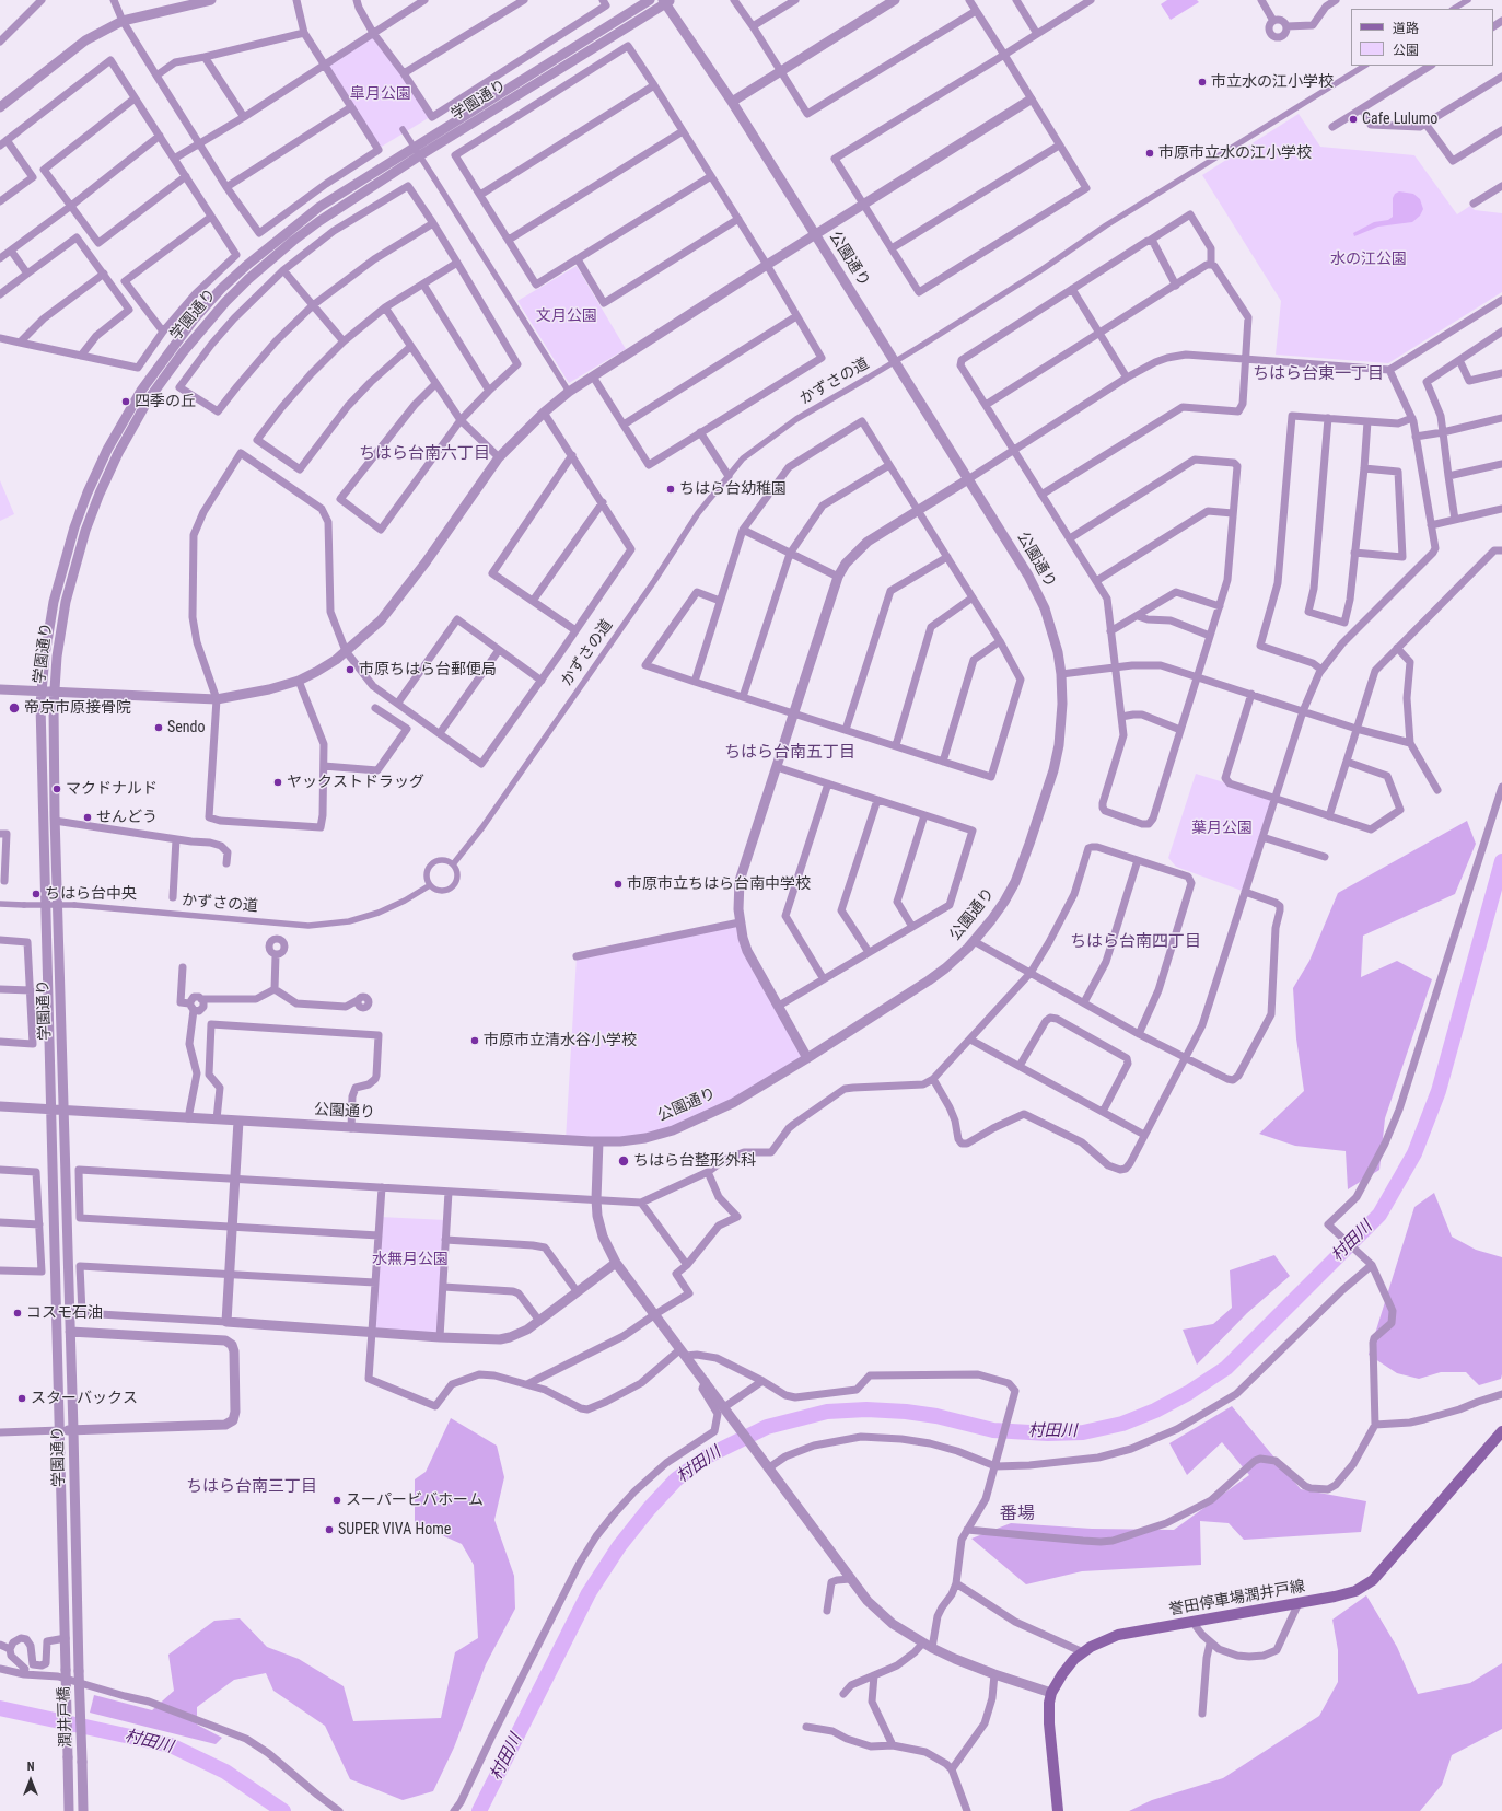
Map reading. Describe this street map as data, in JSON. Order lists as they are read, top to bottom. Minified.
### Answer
{"streets":{"main road":["誉田停車場潤井戸線"],"street":["学園通り","公園通り","かずさの道","潤井戸橋"]},"crossings":[["学園通り","公園通り"],["学園通り","潤井戸橋"]],"districts":["ちはら台東一丁目","ちはら台南六丁目","ちはら台南五丁目","ちはら台南四丁目","ちはら台南三丁目","番場"],"water":["村田川"],"parks":["皐月公園","水の江公園","文月公園","葉月公園","水無月公園"],"places":["市立水の江小学校","Cafe Lulumo","市原市立水の江小学校","四季の丘","ちはら台幼稚園","市原ちはら台郵便局","帝京市原接骨院","Sendo","ヤックストドラッグ","マクドナルド","せんどう","市原市立ちはら台南中学校","ちはら台中央","市原市立清水谷小学校","ちはら台整形外科","コスモ石油","スターバックス","スーパービバホーム","SUPER VIVA Home"],"legend":["道路","公園"],"north":"top"}
